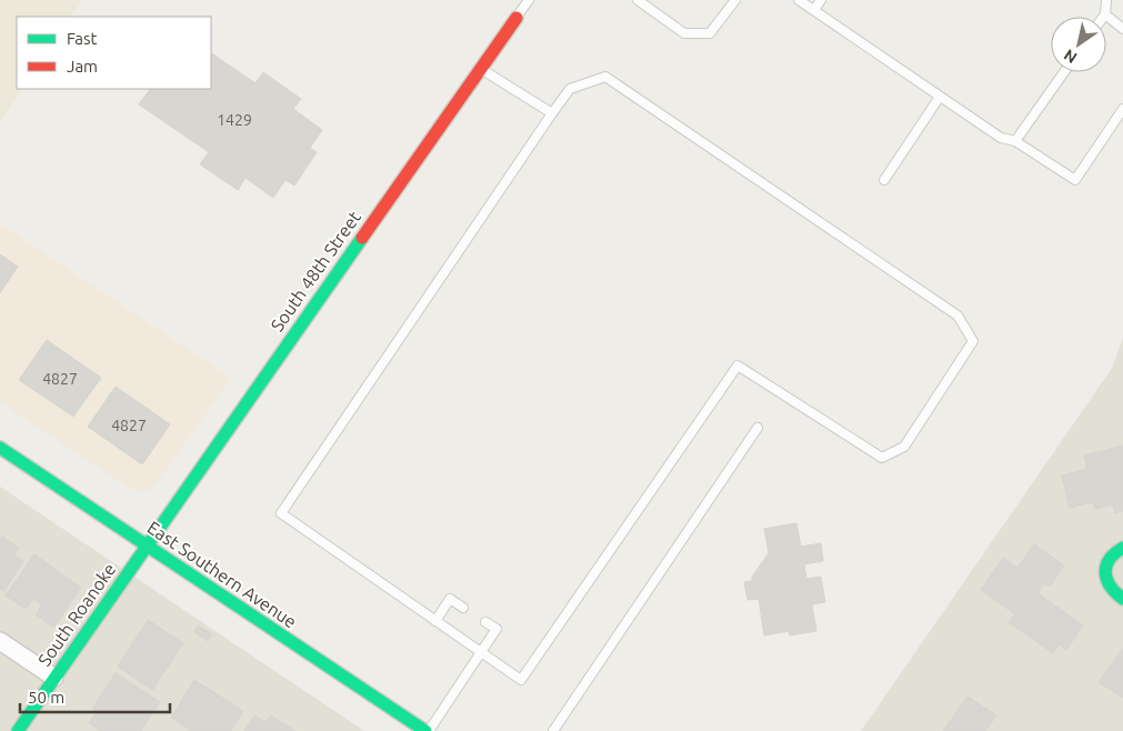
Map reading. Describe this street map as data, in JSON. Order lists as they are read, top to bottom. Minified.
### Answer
{"streets":{"street":["South 48th Street","East Southern Avenue","South Roanoke"]},"crossings":[["South 48th Street","East Southern Avenue"],["South 48th Street","South Roanoke"],["East Southern Avenue","South Roanoke"]],"house_numbers":["1429","4827","4827"],"legend":["Fast","Jam"],"scale_bar":"50 m","north":"bottom left"}
